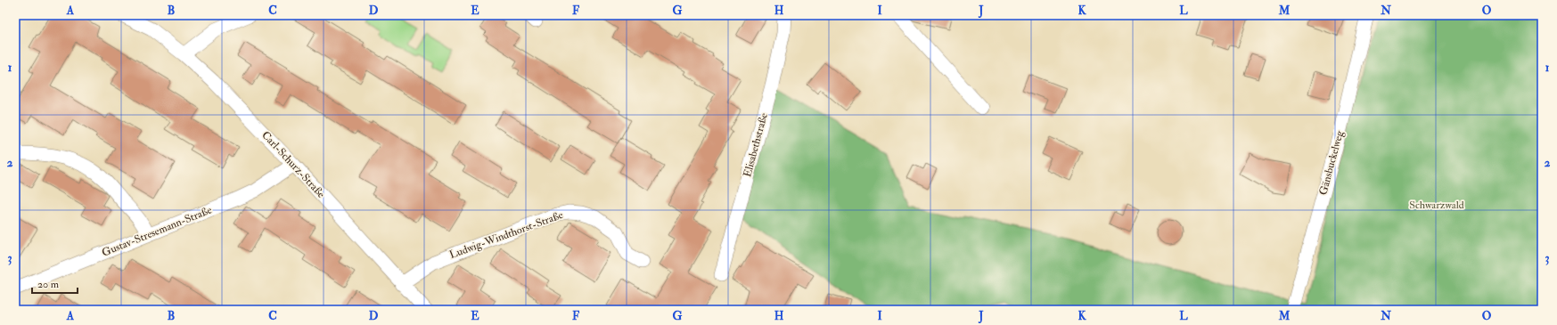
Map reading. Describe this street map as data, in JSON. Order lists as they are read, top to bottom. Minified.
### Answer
{"streets":{"street":["Elisabethstraße","Gänsbuckelweg","Carl-Schurz-Straße","Gustav-Stresemann-Straße","Ludwig-Windthorst-Straße"]},"crossings":[["Carl-Schurz-Straße","Gustav-Stresemann-Straße"],["Carl-Schurz-Straße","Ludwig-Windthorst-Straße"]],"parks":["Schwarzwald"],"scale_bar":"20 m","grid":{"columns":["A","B","C","D","E","F","G","H","I","J","K","L","M","N","O"],"rows":["1","2","3"]}}
